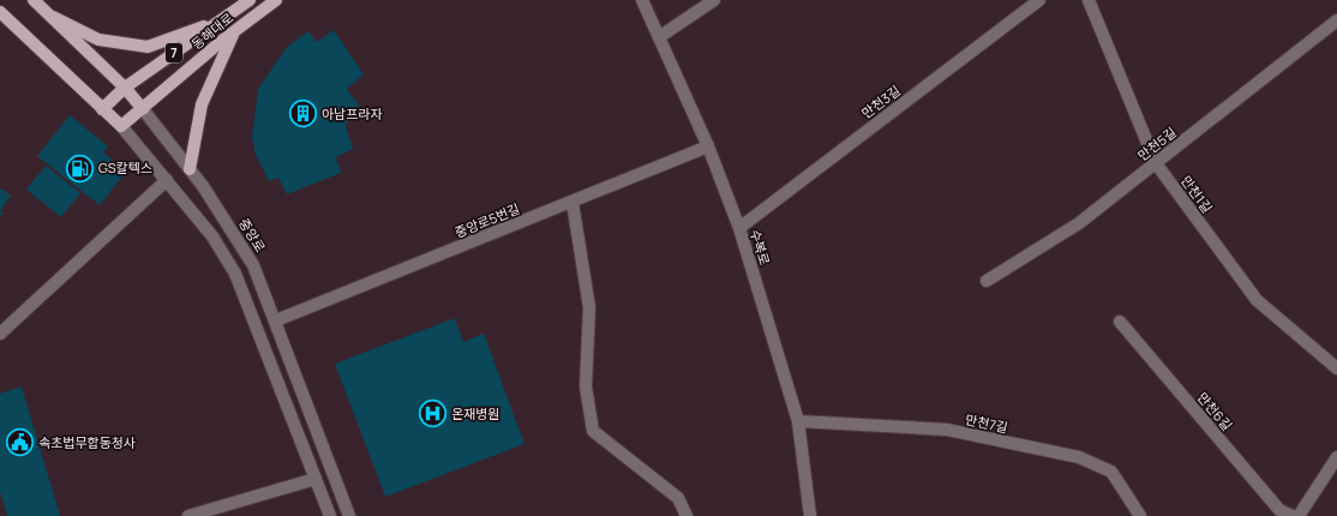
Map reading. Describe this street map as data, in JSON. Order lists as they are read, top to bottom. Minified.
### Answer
{"streets":{"main road":["동해대로","7","중앙로"],"street":["만천3길","만천5길","만천1길","중앙로5번길","수복로","만천6길","만천7길"]},"crossings":[["동해대로","중앙로"],["만천3길","수복로"],["만천5길","만천1길"],["중앙로5번길","중앙로"],["중앙로5번길","수복로"],["수복로","만천7길"]],"places":{"building":["아남프라자"],"fuel station":["GS칼텍스"],"hospital":["온재병원"],"public building":["속초법무합동청사"]}}
